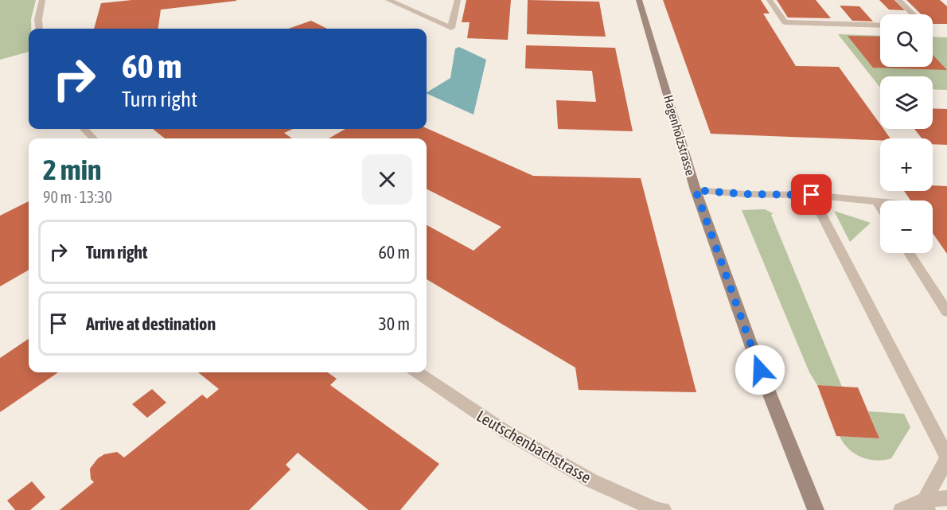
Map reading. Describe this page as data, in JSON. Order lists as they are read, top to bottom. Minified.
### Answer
{"streets":{"street":["Hagenholzstrasse","Leutschenbachstrasse"]},"page":{"map_buttons":["+","−"],"turn":["60 m","Turn right"],"heading":["2 min","90 m · 13:30"],"list":[{"name":"Turn right","value":"60 m"},{"name":"Arrive at destination","value":"30 m"}]}}
